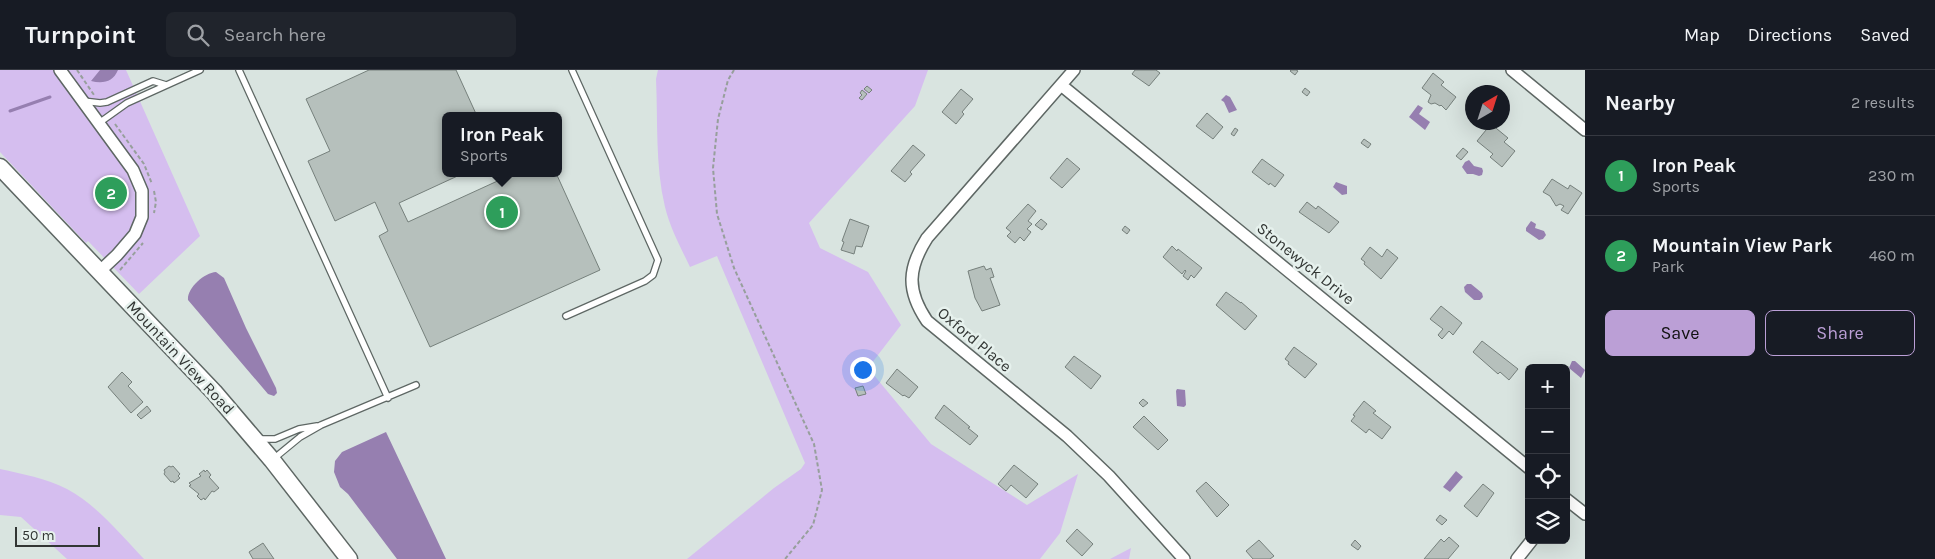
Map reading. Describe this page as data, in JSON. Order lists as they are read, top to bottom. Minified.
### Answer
{"streets":{"street":["Stonewyck Drive","Oxford Place","Mountain View Road"]},"crossings":[["Stonewyck Drive","Oxford Place"]],"scale_bar":"50 m","north":"top right","page":{"header":"Turnpoint","search":"Search here","nav":["Map","Directions","Saved"],"heading":["Nearby","2 results"],"popup":["Iron Peak","Sports"],"list":[{"mark":"1","name":"Iron Peak","note":"Sports","value":"230 m"},{"mark":"2","name":"Mountain View Park","note":"Park","value":"460 m"}],"pins":["2","1"],"buttons":["Save","Share"],"map_buttons":["+","−"],"scale":"50 m"}}
